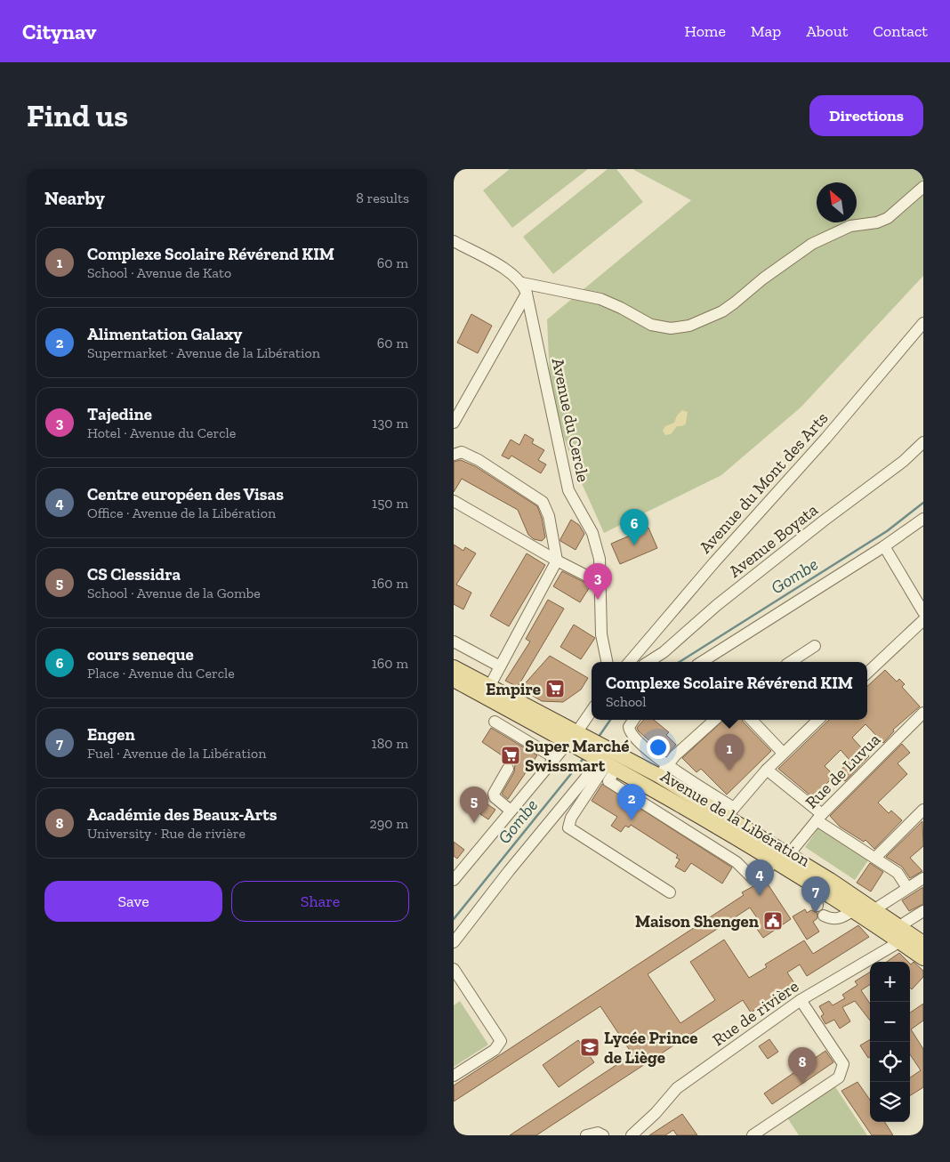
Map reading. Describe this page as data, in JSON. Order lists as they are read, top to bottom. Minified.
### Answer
{"streets":{"main road":["Avenue de la Libération"],"street":["Avenue du Cercle","Avenue du Mont des Arts","Avenue Boyata","Rue de Luvua","Rue de rivière"]},"crossings":[["Rue de Luvua","Avenue de la Libération"],["Avenue de la Libération","Rue de rivière"]],"water":["Gombe"],"places":{"supermarket":["Empire","Super Marché Swissmart"],"public building":["Maison Shengen"],"school or university":["Lycée Prince de Liège"]},"north":"top left","page":{"header":"Citynav","nav":["Home","Map","About","Contact"],"buttons":["Directions",["Save","Share"]],"title":"Find us","heading":["Nearby","8 results"],"list":[{"mark":"1","name":"Complexe Scolaire Révérend KIM","note":"School · Avenue de Kato","value":"60 m"},{"mark":"2","name":"Alimentation Galaxy","note":"Supermarket · Avenue de la Libération","value":"60 m"},{"mark":"3","name":"Tajedine","note":"Hotel · Avenue du Cercle","value":"130 m"},{"mark":"4","name":"Centre européen des Visas","note":"Office · Avenue de la Libération","value":"150 m"},{"mark":"5","name":"CS Clessidra","note":"School · Avenue de la Gombe","value":"160 m"},{"mark":"6","name":"cours seneque","note":"Place · Avenue du Cercle","value":"160 m"},{"mark":"7","name":"Engen","note":"Fuel · Avenue de la Libération","value":"180 m"},{"mark":"8","name":"Académie des Beaux-Arts","note":"University · Rue de rivière","value":"290 m"}],"pins":["6","3","1","2","5","4","7","8"],"popup":["Complexe Scolaire Révérend KIM","School"],"map_buttons":["+","−"]}}
